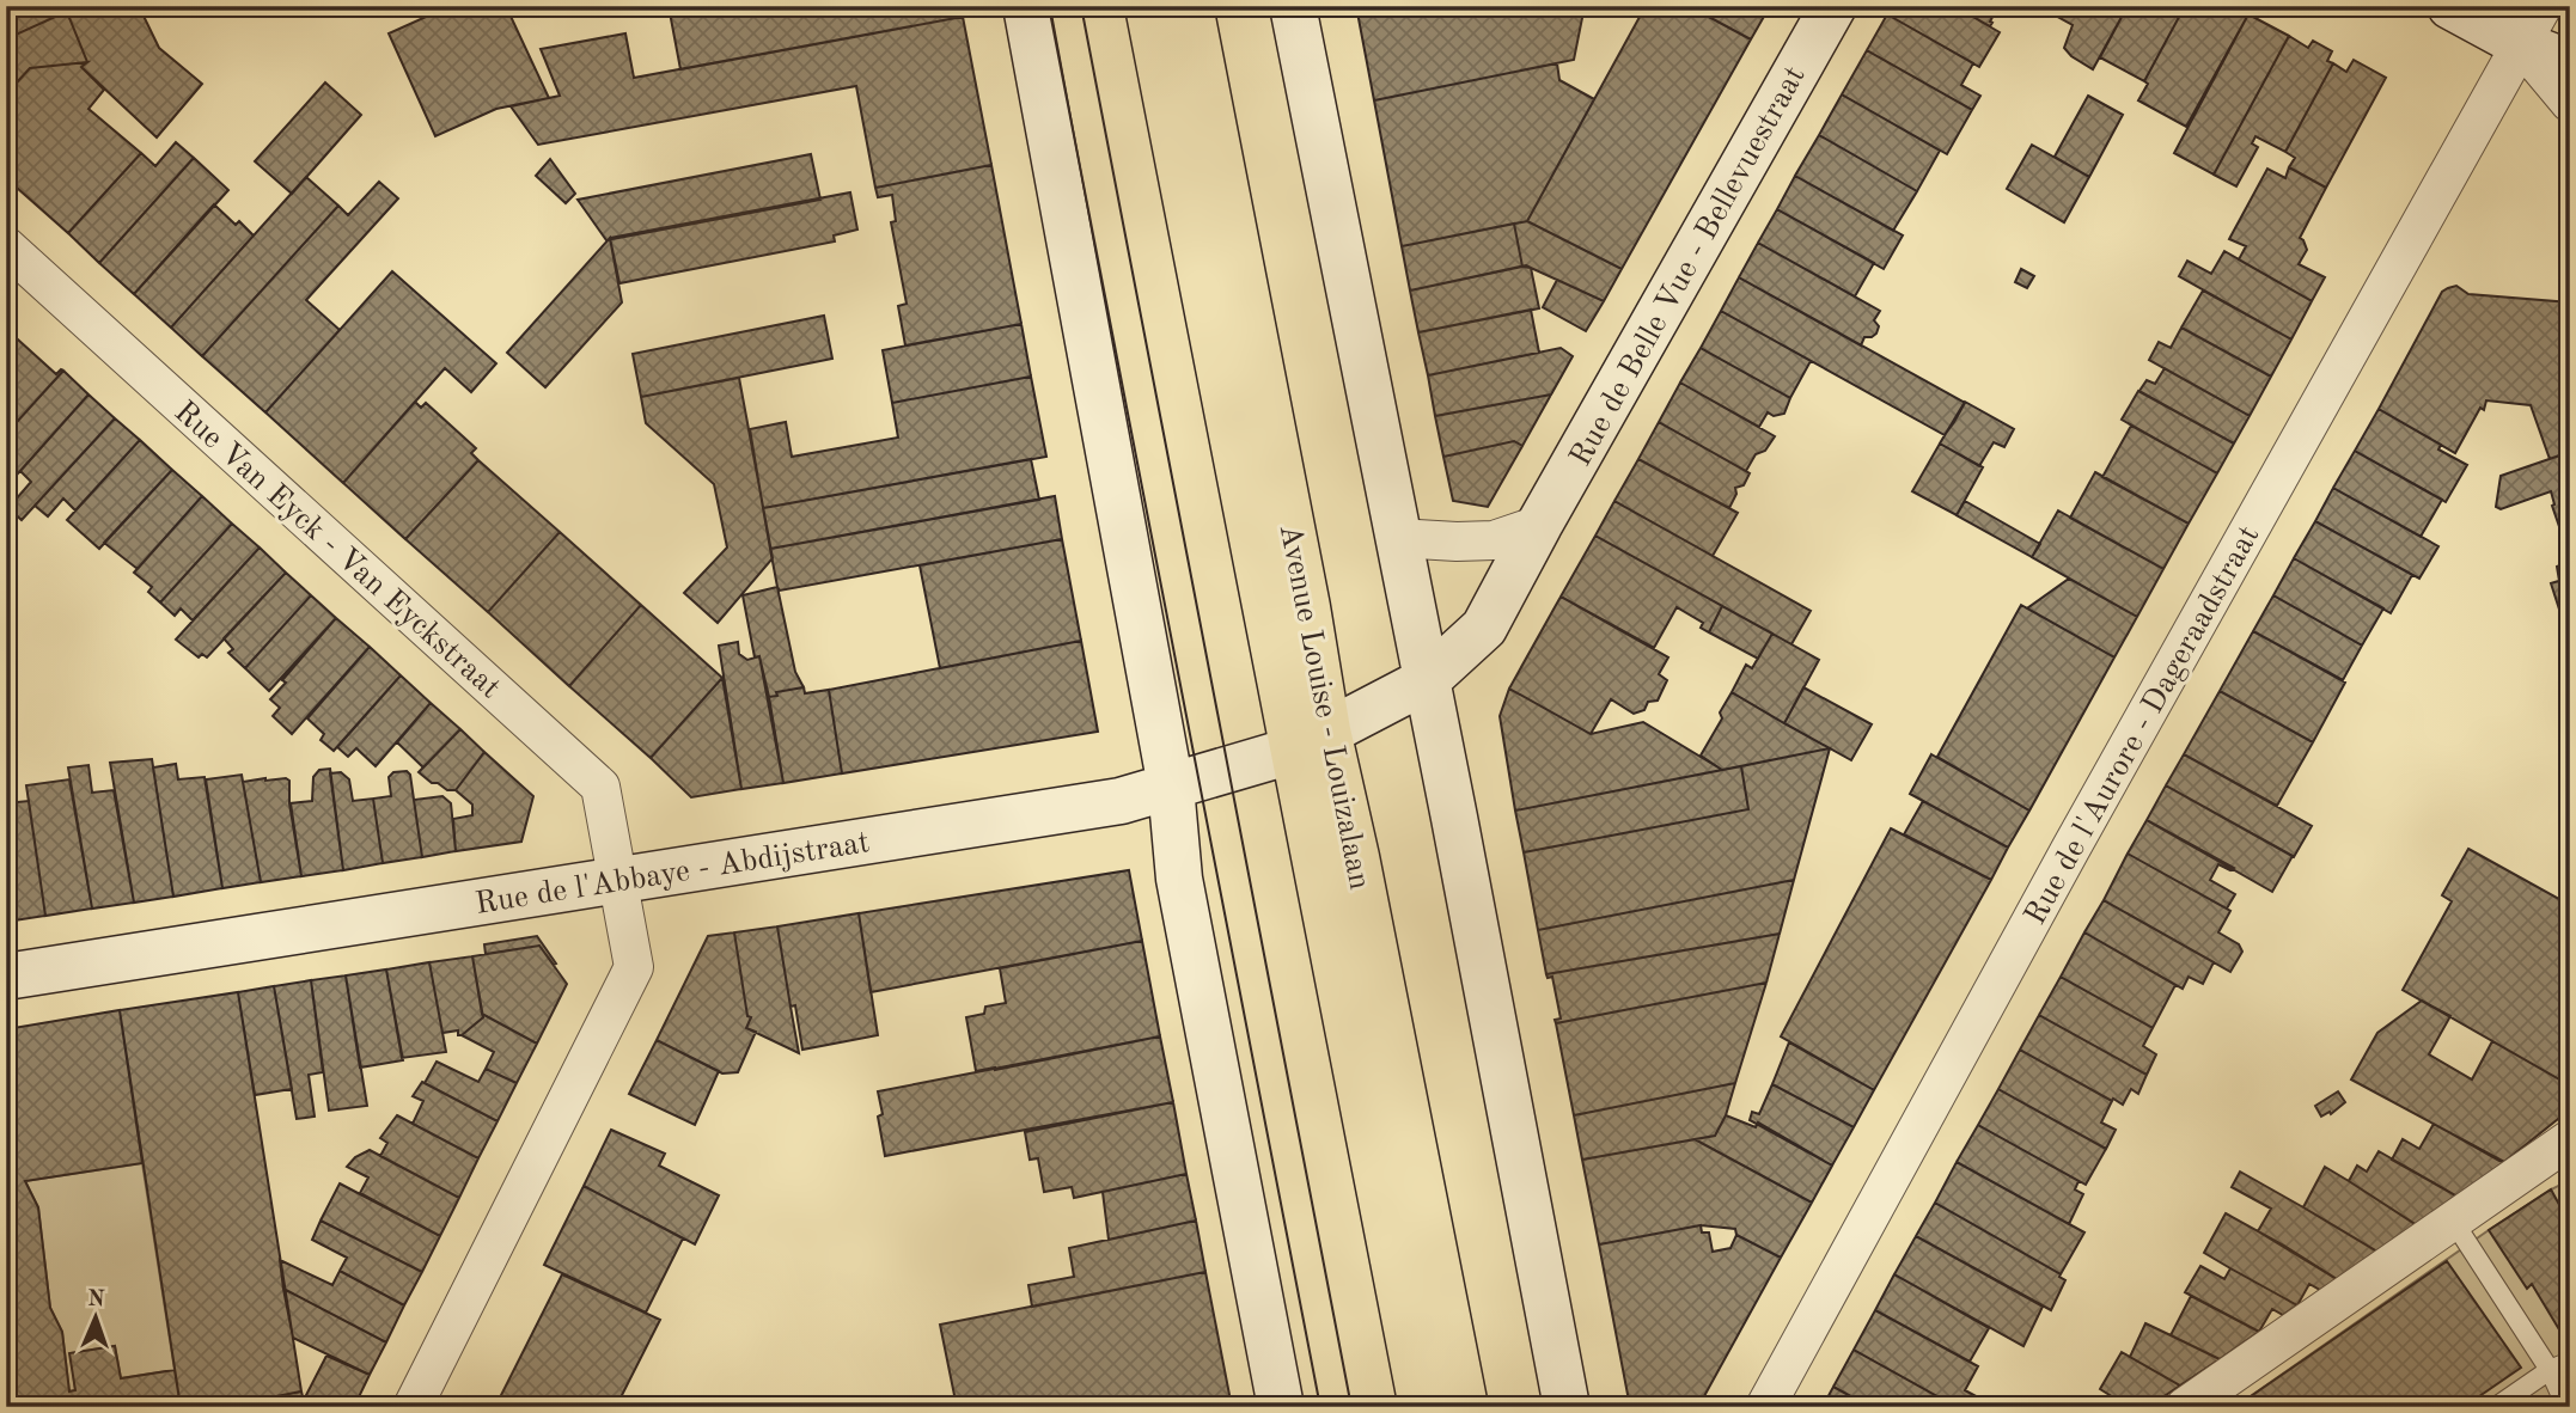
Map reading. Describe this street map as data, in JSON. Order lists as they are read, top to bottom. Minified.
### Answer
{"streets":{"highway":["Avenue Louise - Louizalaan"],"main road":["Rue de Belle Vue - Bellevuestraat","Rue de l'Abbaye - Abdijstraat"],"street":["Rue Van Eyck - Van Eyckstraat","Rue de l'Aurore - Dageraadstraat"]},"crossings":[["Rue de Belle Vue - Bellevuestraat","Avenue Louise - Louizalaan"],["Rue de Belle Vue - Bellevuestraat","Rue de l'Abbaye - Abdijstraat"],["Rue Van Eyck - Van Eyckstraat","Rue de l'Abbaye - Abdijstraat"],["Avenue Louise - Louizalaan","Rue de l'Abbaye - Abdijstraat"]],"north":"top"}
